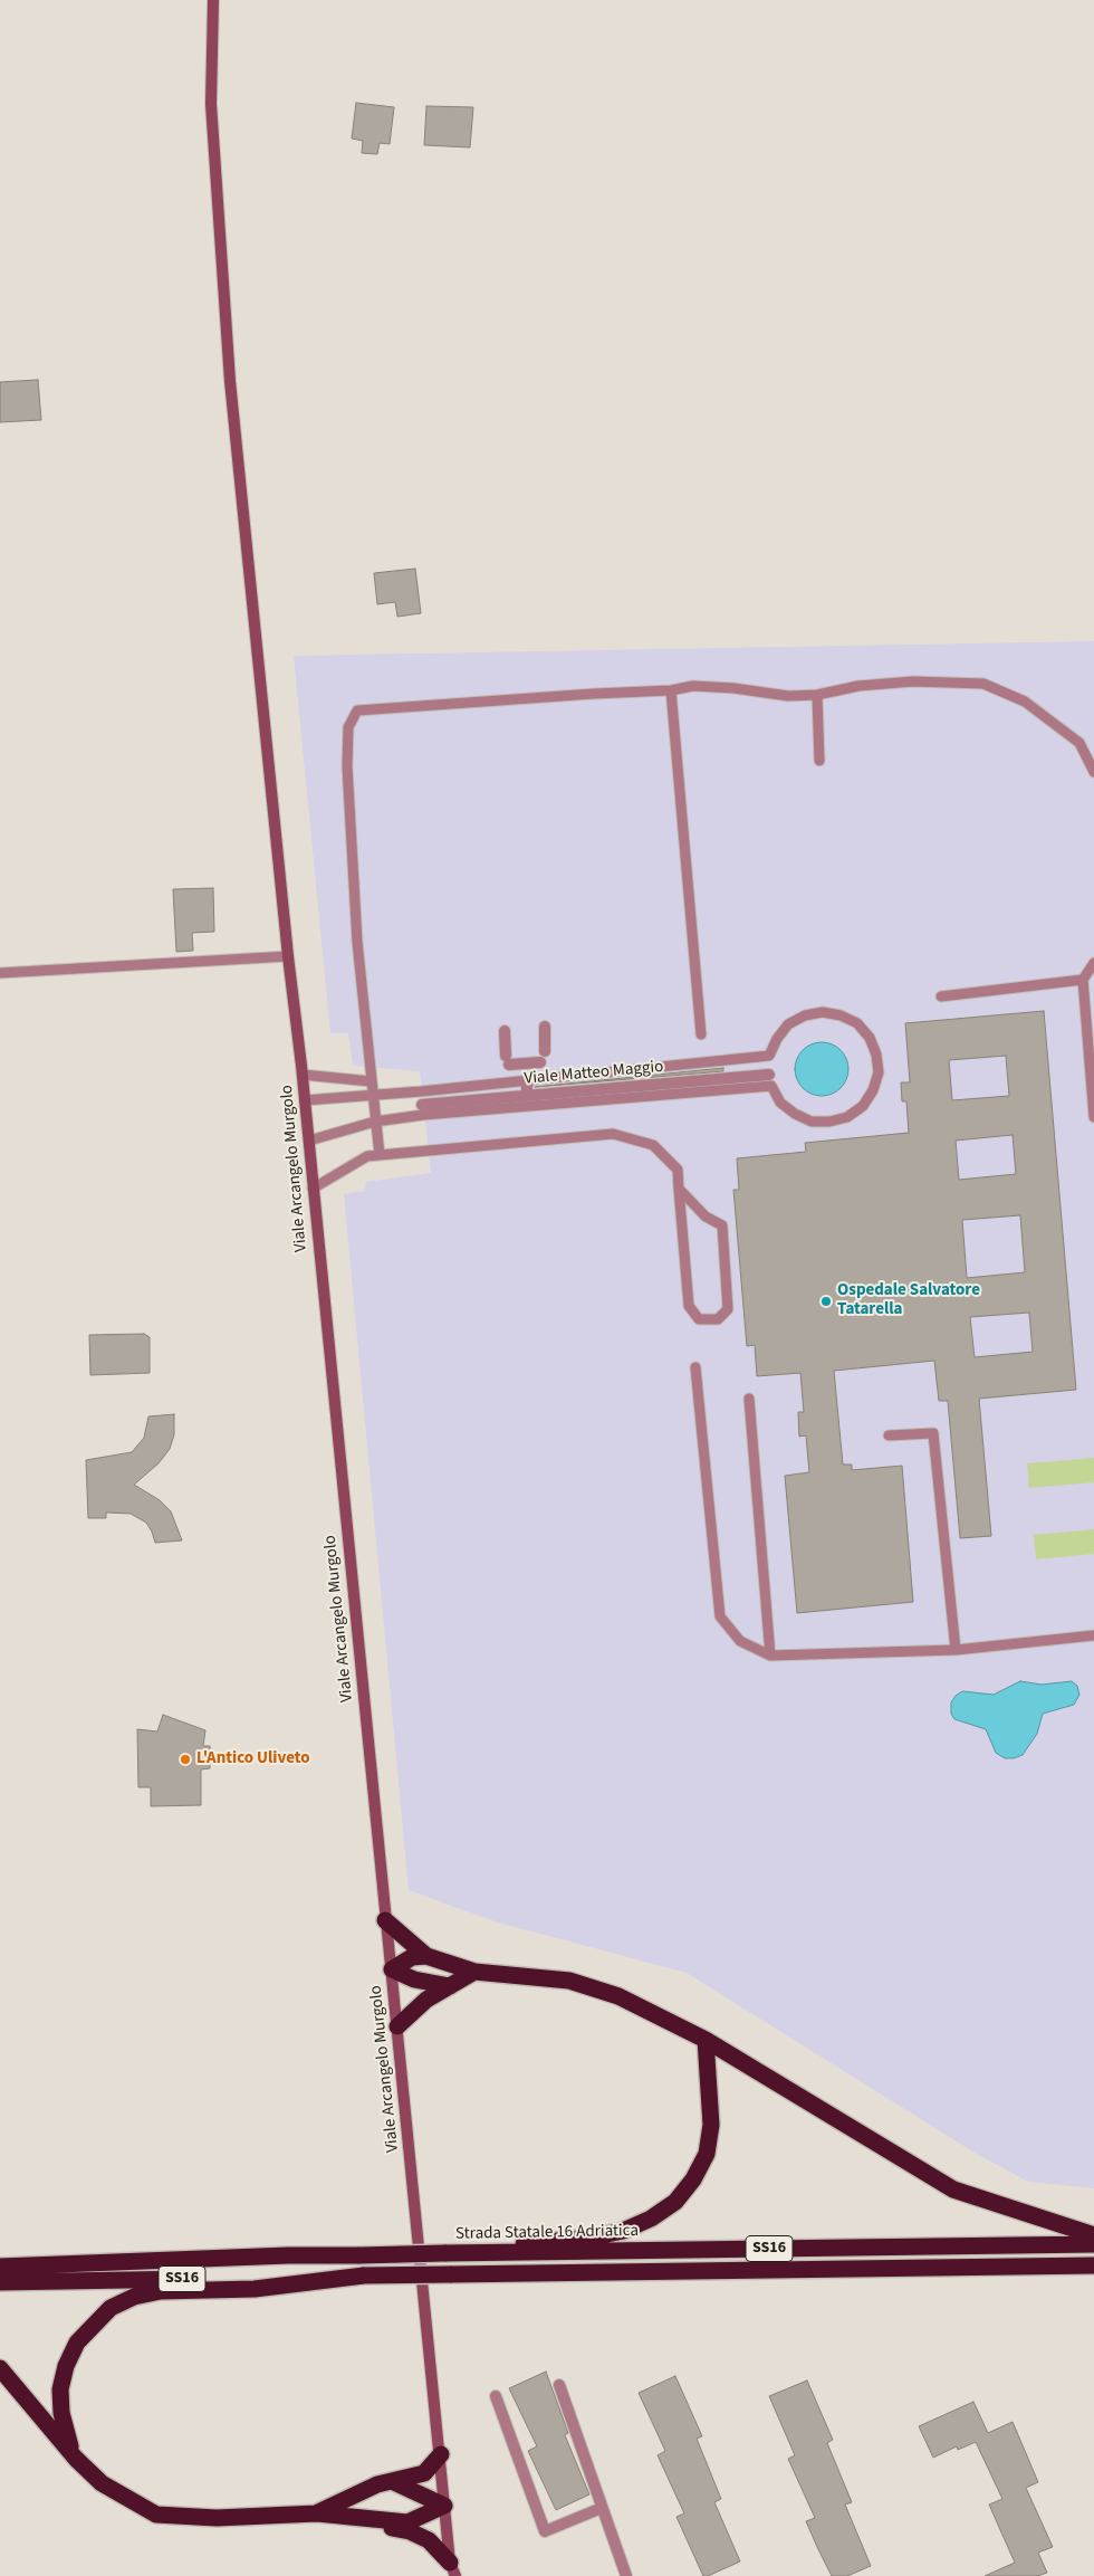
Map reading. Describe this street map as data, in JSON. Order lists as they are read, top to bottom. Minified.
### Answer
{"streets":{"highway":["Strada Statale 16 Adriatica","SS16"],"main road":["Viale Arcangelo Murgolo"],"street":["Viale Matteo Maggio"]},"places":["Ospedale Salvatore Tatarella","L'Antico Uliveto"]}
